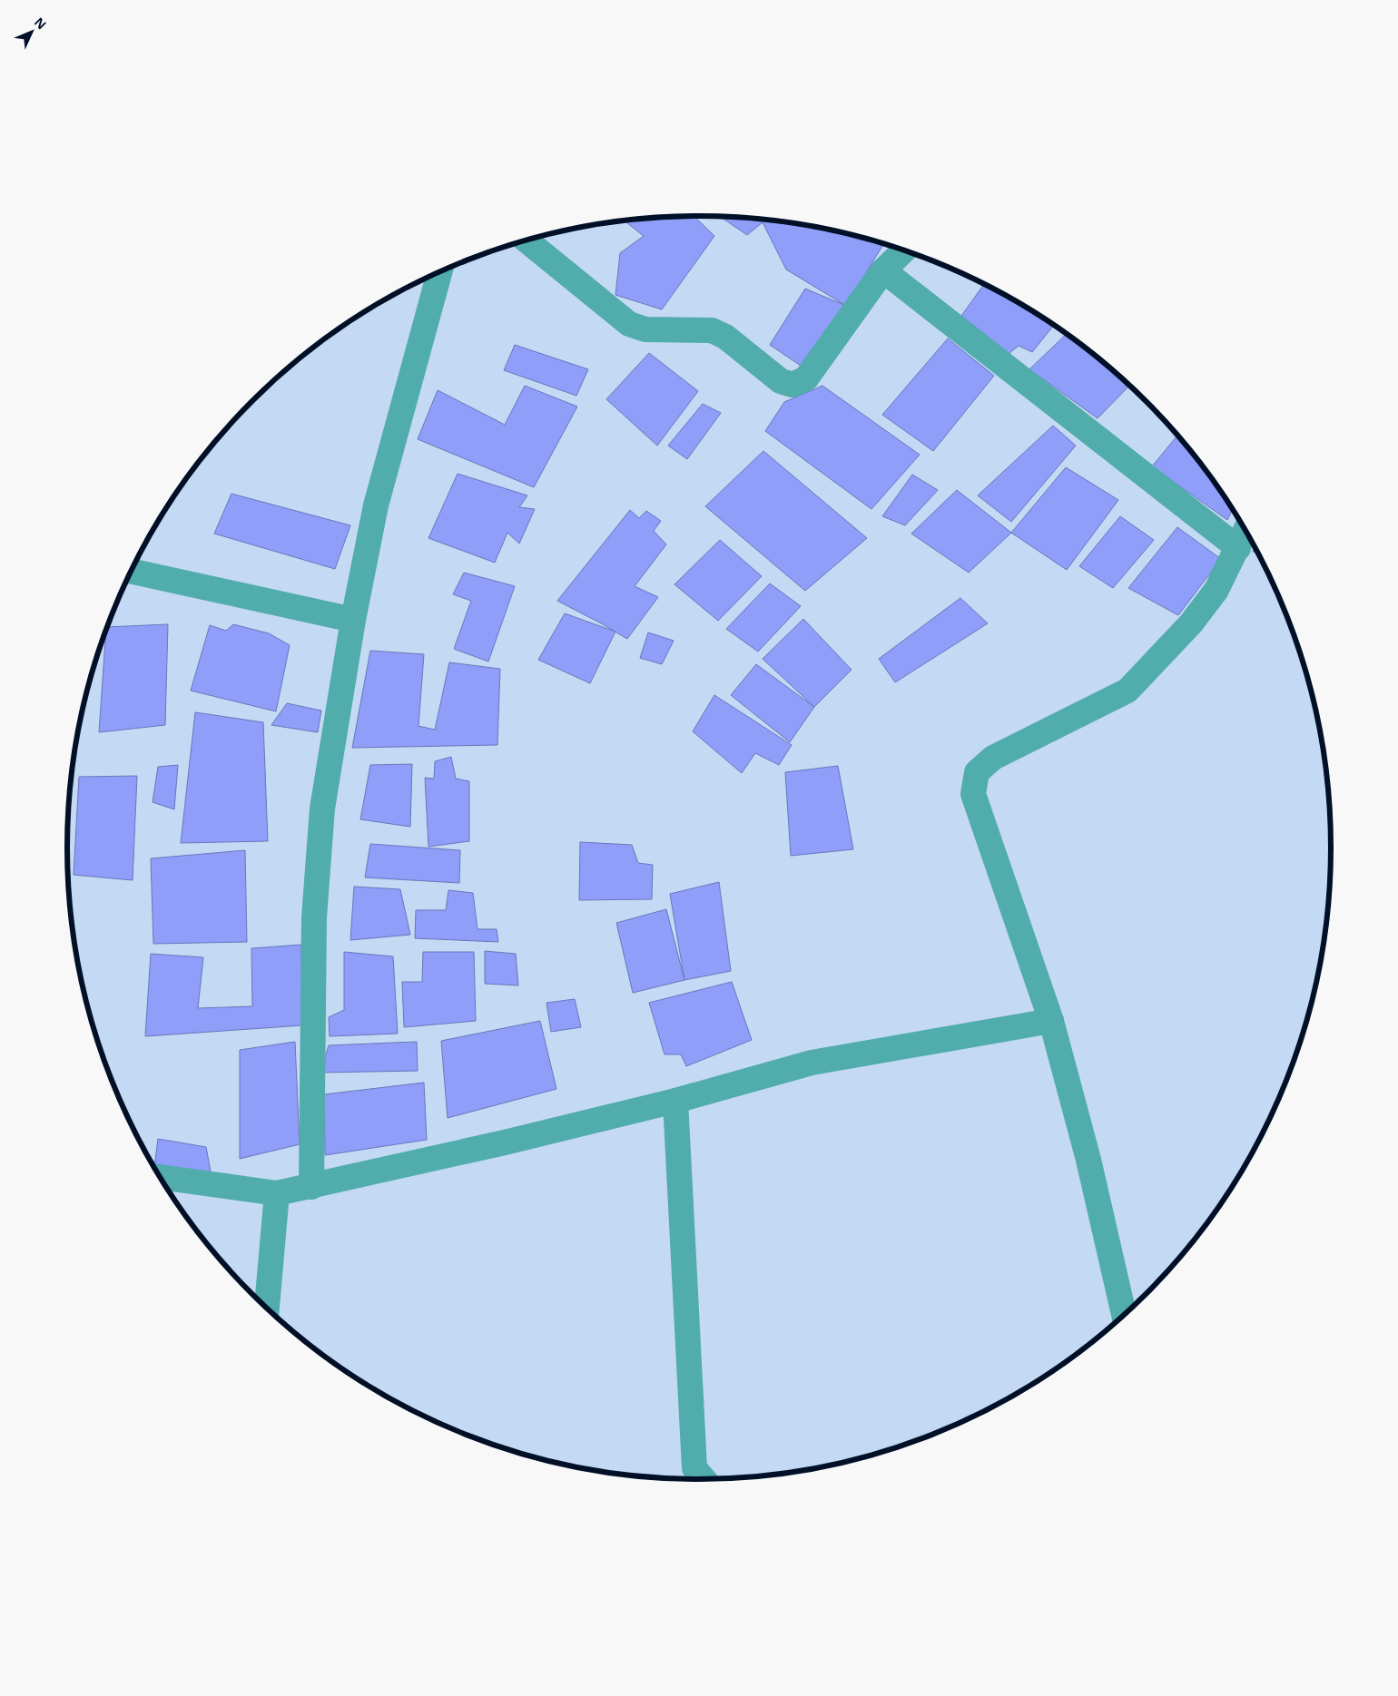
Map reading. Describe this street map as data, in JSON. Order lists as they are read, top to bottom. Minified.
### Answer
{"north":"top right"}
